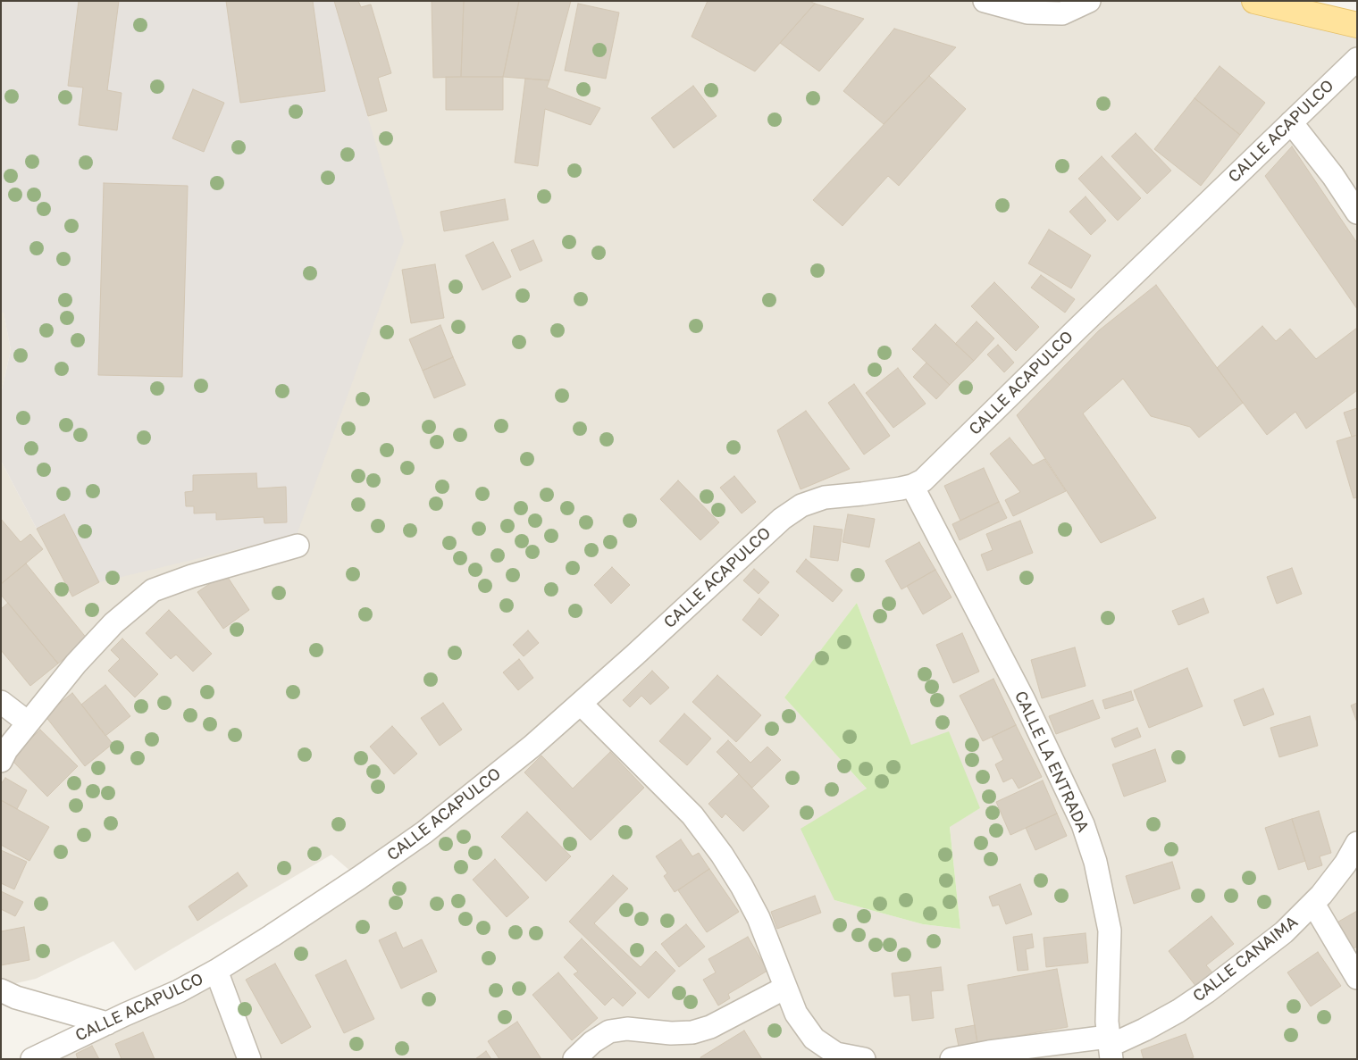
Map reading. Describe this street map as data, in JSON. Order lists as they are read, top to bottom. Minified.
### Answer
{"streets":{"street":["CALLE ACAPULCO","CALLE LA ENTRADA","CALLE CANAIMA"]},"crossings":[["CALLE ACAPULCO","CALLE LA ENTRADA"],["CALLE LA ENTRADA","CALLE CANAIMA"]]}
